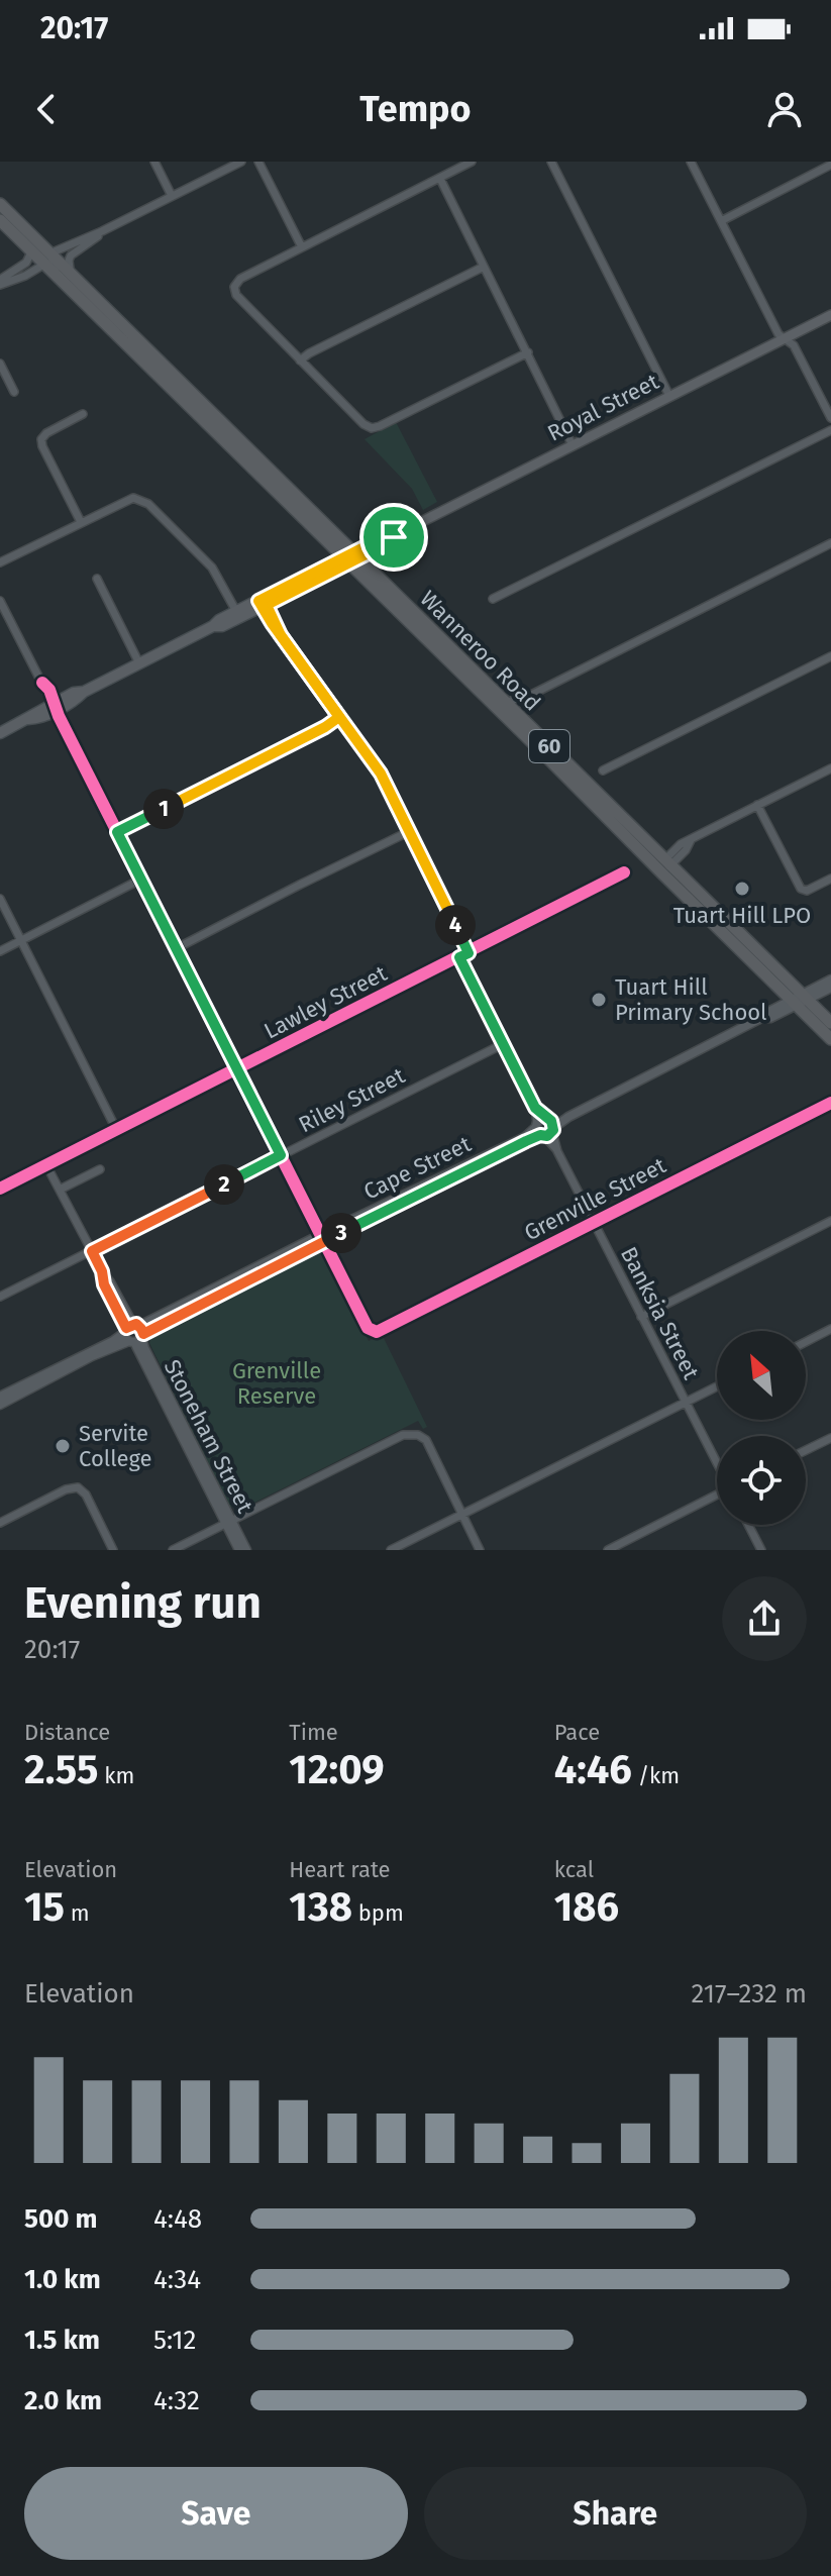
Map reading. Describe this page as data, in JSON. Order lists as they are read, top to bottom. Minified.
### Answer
{"streets":{"highway":["Wanneroo Road","60"],"main road":["Royal Street"],"street":["Lawley Street","Riley Street","Cape Street","Grenville Street","Banksia Street","Stoneham Street"]},"crossings":[["Royal Street","Wanneroo Road"],["Wanneroo Road","Cape Street"],["Lawley Street","Stoneham Street"],["Riley Street","Stoneham Street"],["Cape Street","Grenville Street"],["Cape Street","Banksia Street"],["Cape Street","Stoneham Street"],["Grenville Street","Banksia Street"]],"parks":["Grenville Reserve"],"places":["Tuart Hill LPO","Tuart Hill Primary School","Servite College"],"north":"top left","page":{"status":"20:17","header":"Tempo","pins":["1","4","2","3"],"heading":["Evening run","20:17"],"stats":[["Distance","2.55 km"],["Time","12:09"],["Pace","4:46 /km"],["Elevation","15 m"],["Heart rate","138 bpm"],["kcal","186"]],"chart":["Elevation","217–232 m"],"list":[{"name":"500 m","note":"4:48"},{"name":"1.0 km","note":"4:34"},{"name":"1.5 km","note":"5:12"},{"name":"2.0 km","note":"4:32"}],"buttons":["Save","Share"]}}
